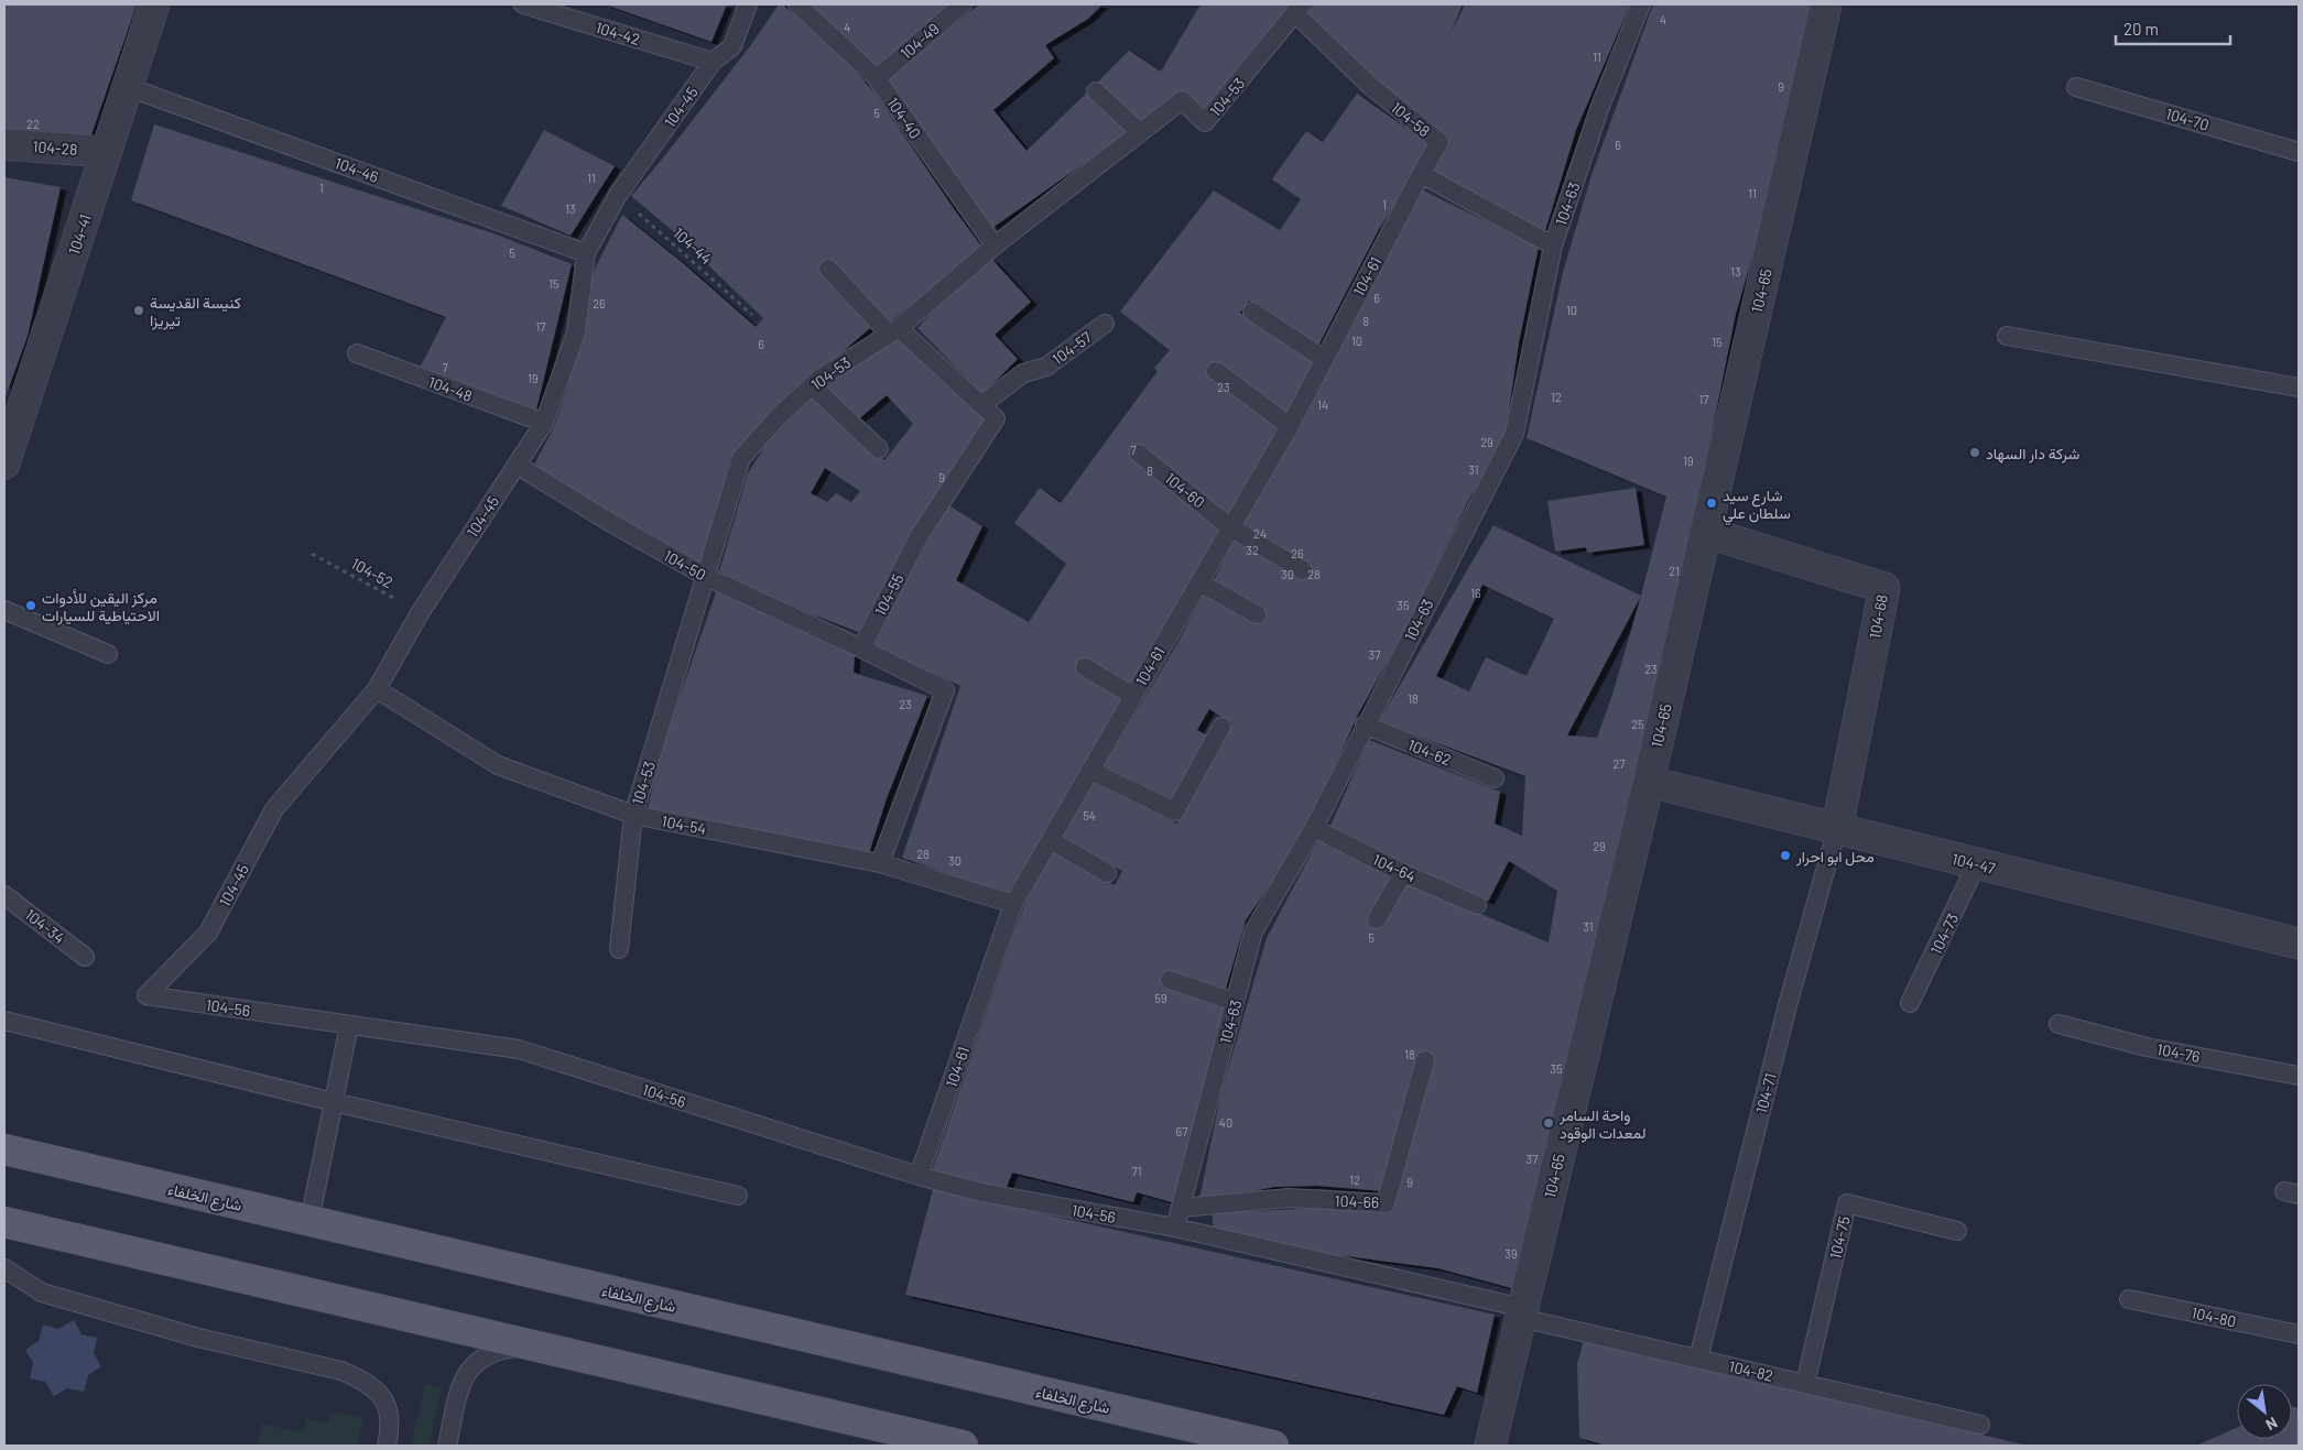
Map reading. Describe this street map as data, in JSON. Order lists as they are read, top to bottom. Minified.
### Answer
{"streets":{"main road":["شارع الخلفاء"],"street":["104-28","104-41","104-65","104-68","104-47"],"lane":["104-42","104-49","104-53","104-45","104-40","104-58","104-70","104-46","104-63","104-61","104-57","104-48","104-60","104-50","104-55","104-62","104-54","104-64","104-34","104-73","104-56","104-76","104-71","104-66","104-75","104-80","104-82"],"path":["104-44","104-52"]},"crossings":[["104-42","104-45"],["104-49","104-40"],["104-53","104-40"],["104-53","104-58"],["104-53","104-50"],["104-53","104-55"],["104-53","104-54"],["104-45","104-46"],["104-45","104-44"],["104-45","104-48"],["104-45","104-50"],["104-45","104-52"],["104-45","104-54"],["104-45","104-56"],["104-58","104-61"],["104-28","104-41"],["104-46","104-41"],["104-63","104-62"],["104-63","104-64"],["104-63","104-56"],["104-63","104-66"],["104-61","104-60"],["104-61","104-54"],["104-61","104-56"],["104-65","104-68"],["104-65","104-47"],["104-65","104-56"],["104-65","104-82"],["104-57","104-55"],["104-50","104-55"],["104-68","104-47"],["104-68","104-71"],["104-47","104-73"],["104-47","104-71"],["104-56","104-82"],["104-71","104-82"],["104-75","104-82"]],"places":["كنيسة القديسة تيريزا","شركة دار السهاد","شارع سيد سلطان علي","مركز اليقين للأدوات الاحتياطية للسيارات","محل ابو احرار","واحة السامر لمعدات الوقود"],"house_numbers":["4","4","11","9","5","22","6","11","1","11","1","13","5","13","15","6","26","10","8","17","10","15","6","7","19","23","12","17","14","29","7","19","31","8","9","24","32","26","21","30","28","16","35","37","23","18","23","25","27","54","29","28","30","31","5","59","18","35","40","67","37","71","12","9","39"],"scale_bar":"20 m","north":"bottom right"}
